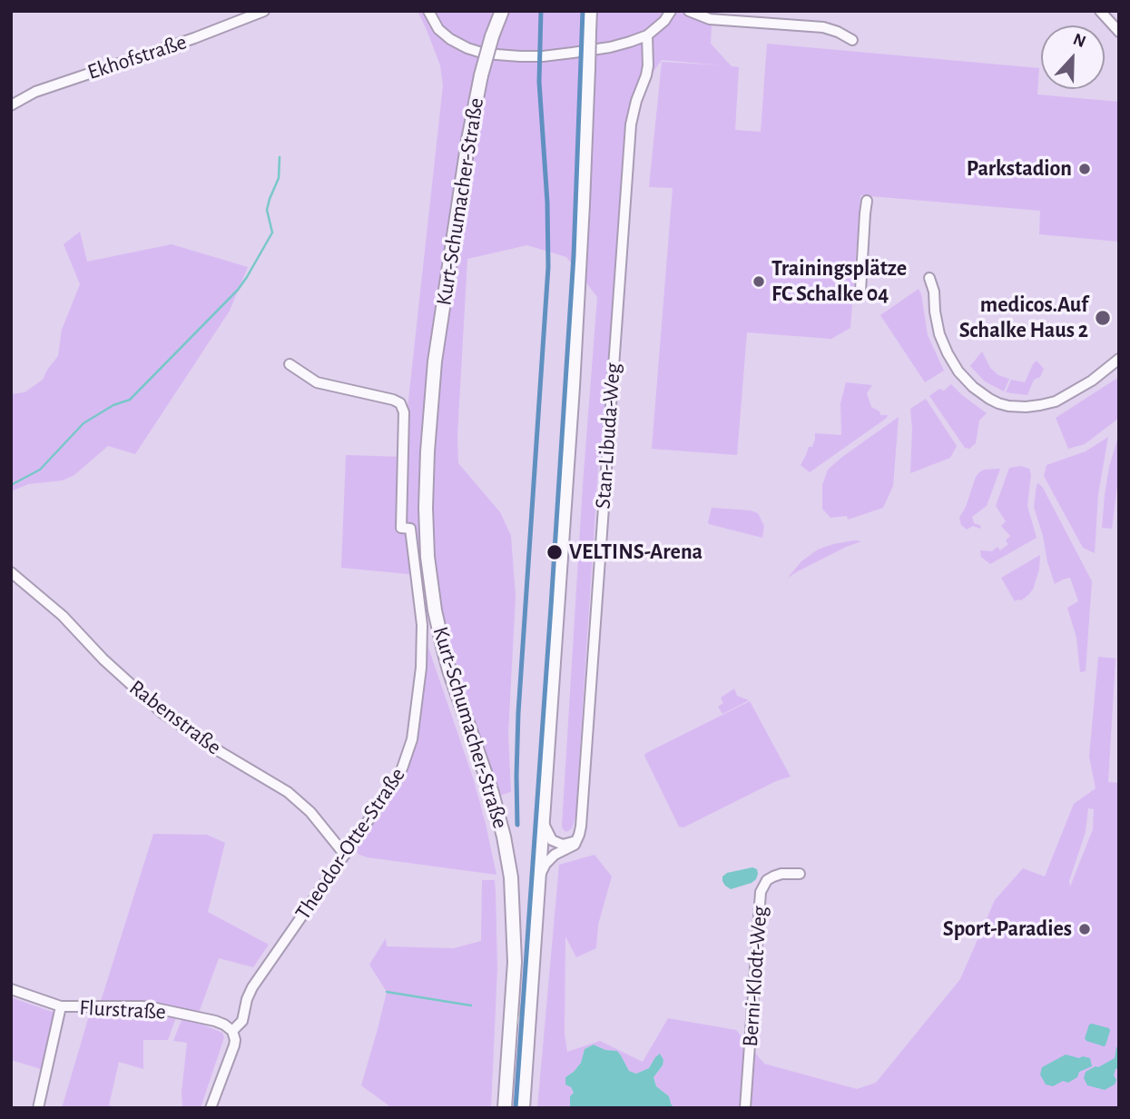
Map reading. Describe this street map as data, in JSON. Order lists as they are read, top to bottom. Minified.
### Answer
{"streets":{"main road":["Kurt-Schumacher-Straße"],"street":["Ekhofstraße","Stan-Libuda-Weg","Rabenstraße","Theodor-Otte-Straße","Berni-Klodt-Weg","Flurstraße"]},"crossings":[["Rabenstraße","Theodor-Otte-Straße"],["Theodor-Otte-Straße","Flurstraße"]],"places":["Parkstadion","Trainingsplätze FC Schalke 04","medicos.Auf Schalke Haus 2","VELTINS-Arena","Sport-Paradies"],"north":"top"}
